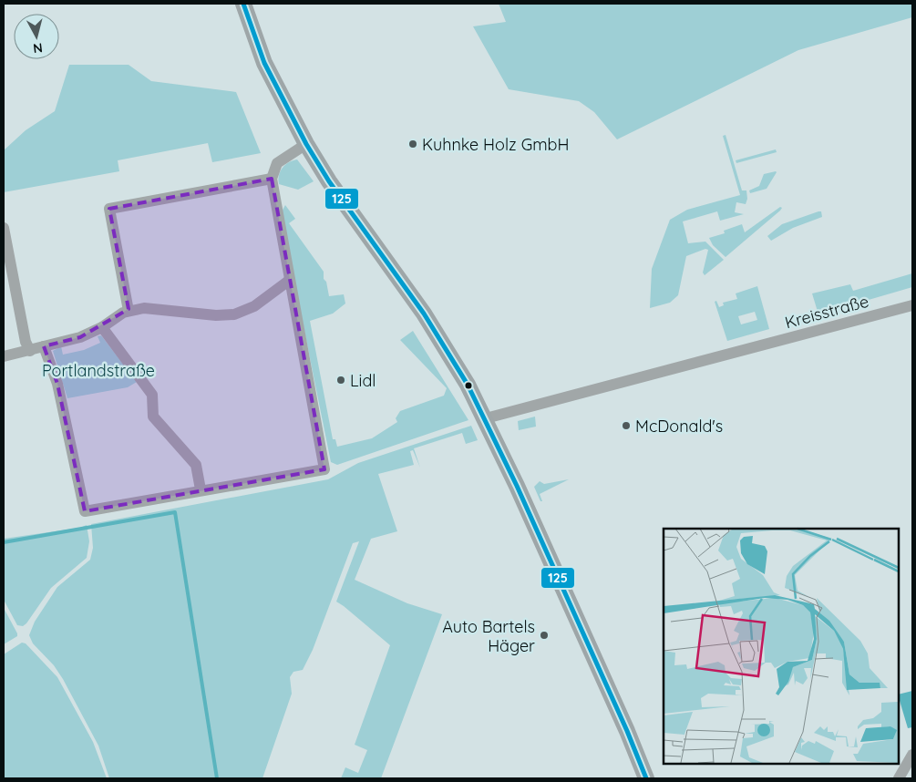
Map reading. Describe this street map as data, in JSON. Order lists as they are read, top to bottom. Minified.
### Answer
{"streets":{"street":["Kreisstraße"]},"parks":["Portlandstraße"],"places":["Kuhnke Holz GmbH","Lidl","McDonald's","Auto Bartels Häger"],"lines":["transit line 125"],"north":"bottom"}
